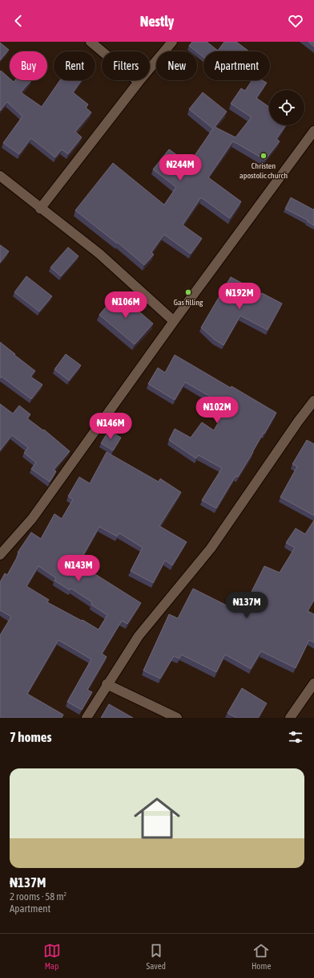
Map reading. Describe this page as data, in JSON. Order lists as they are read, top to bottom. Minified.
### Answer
{"places":["Christen apostolic church","Gas filling"],"page":{"header":"Nestly","chip":["Buy","Rent","Filters","New","Apartment"],"price":["₦244M","₦192M","₦106M","₦102M","₦146M","₦143M","₦137M"],"heading":"7 homes","list":[{"name":"₦137M","note":"2 rooms · 58 m² · Apartment"}],"tabs":["Map","Saved","Home"]}}
